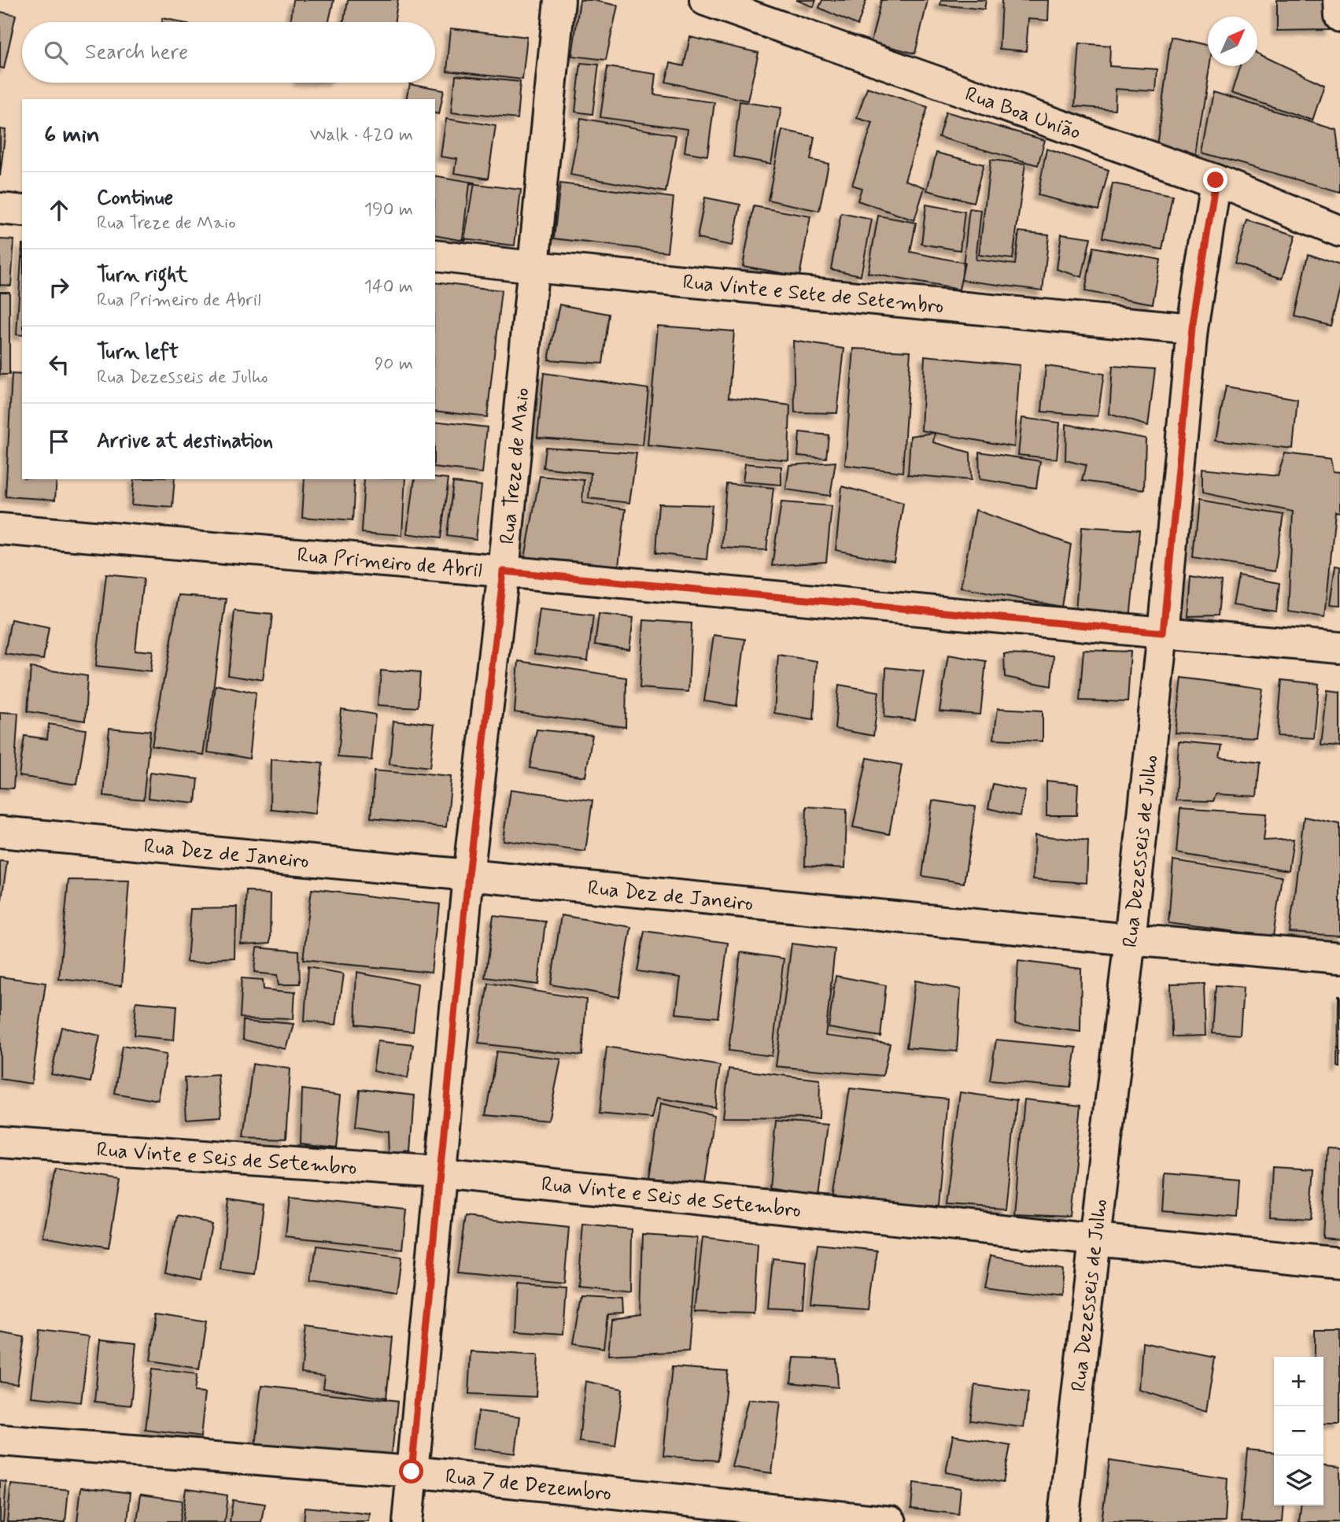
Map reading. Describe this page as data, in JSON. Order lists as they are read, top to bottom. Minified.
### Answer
{"streets":{"street":["Rua Boa União","Rua Vinte e Sete de Setembro","Rua Treze de Maio","Rua Primeiro de Abril","Rua Dezesseis de Julho","Rua Dez de Janeiro","Rua Vinte e Seis de Setembro","Rua 7 de Dezembro"]},"crossings":[["Rua Boa União","Rua Dezesseis de Julho"],["Rua Vinte e Sete de Setembro","Rua Treze de Maio"],["Rua Vinte e Sete de Setembro","Rua Dezesseis de Julho"],["Rua Treze de Maio","Rua Primeiro de Abril"],["Rua Treze de Maio","Rua Dez de Janeiro"],["Rua Treze de Maio","Rua Vinte e Seis de Setembro"],["Rua Treze de Maio","Rua 7 de Dezembro"],["Rua Primeiro de Abril","Rua Dezesseis de Julho"],["Rua Dezesseis de Julho","Rua Dez de Janeiro"],["Rua Dezesseis de Julho","Rua Vinte e Seis de Setembro"]],"north":"top right","page":{"search":"Search here","heading":["6 min","Walk · 420 m"],"list":[["Continue","Rua Treze de Maio","190 m"],["Turn right","Rua Primeiro de Abril","140 m"],["Turn left","Rua Dezesseis de Julho","90 m"],"Arrive at destination"],"map_buttons":["+","−"]}}
